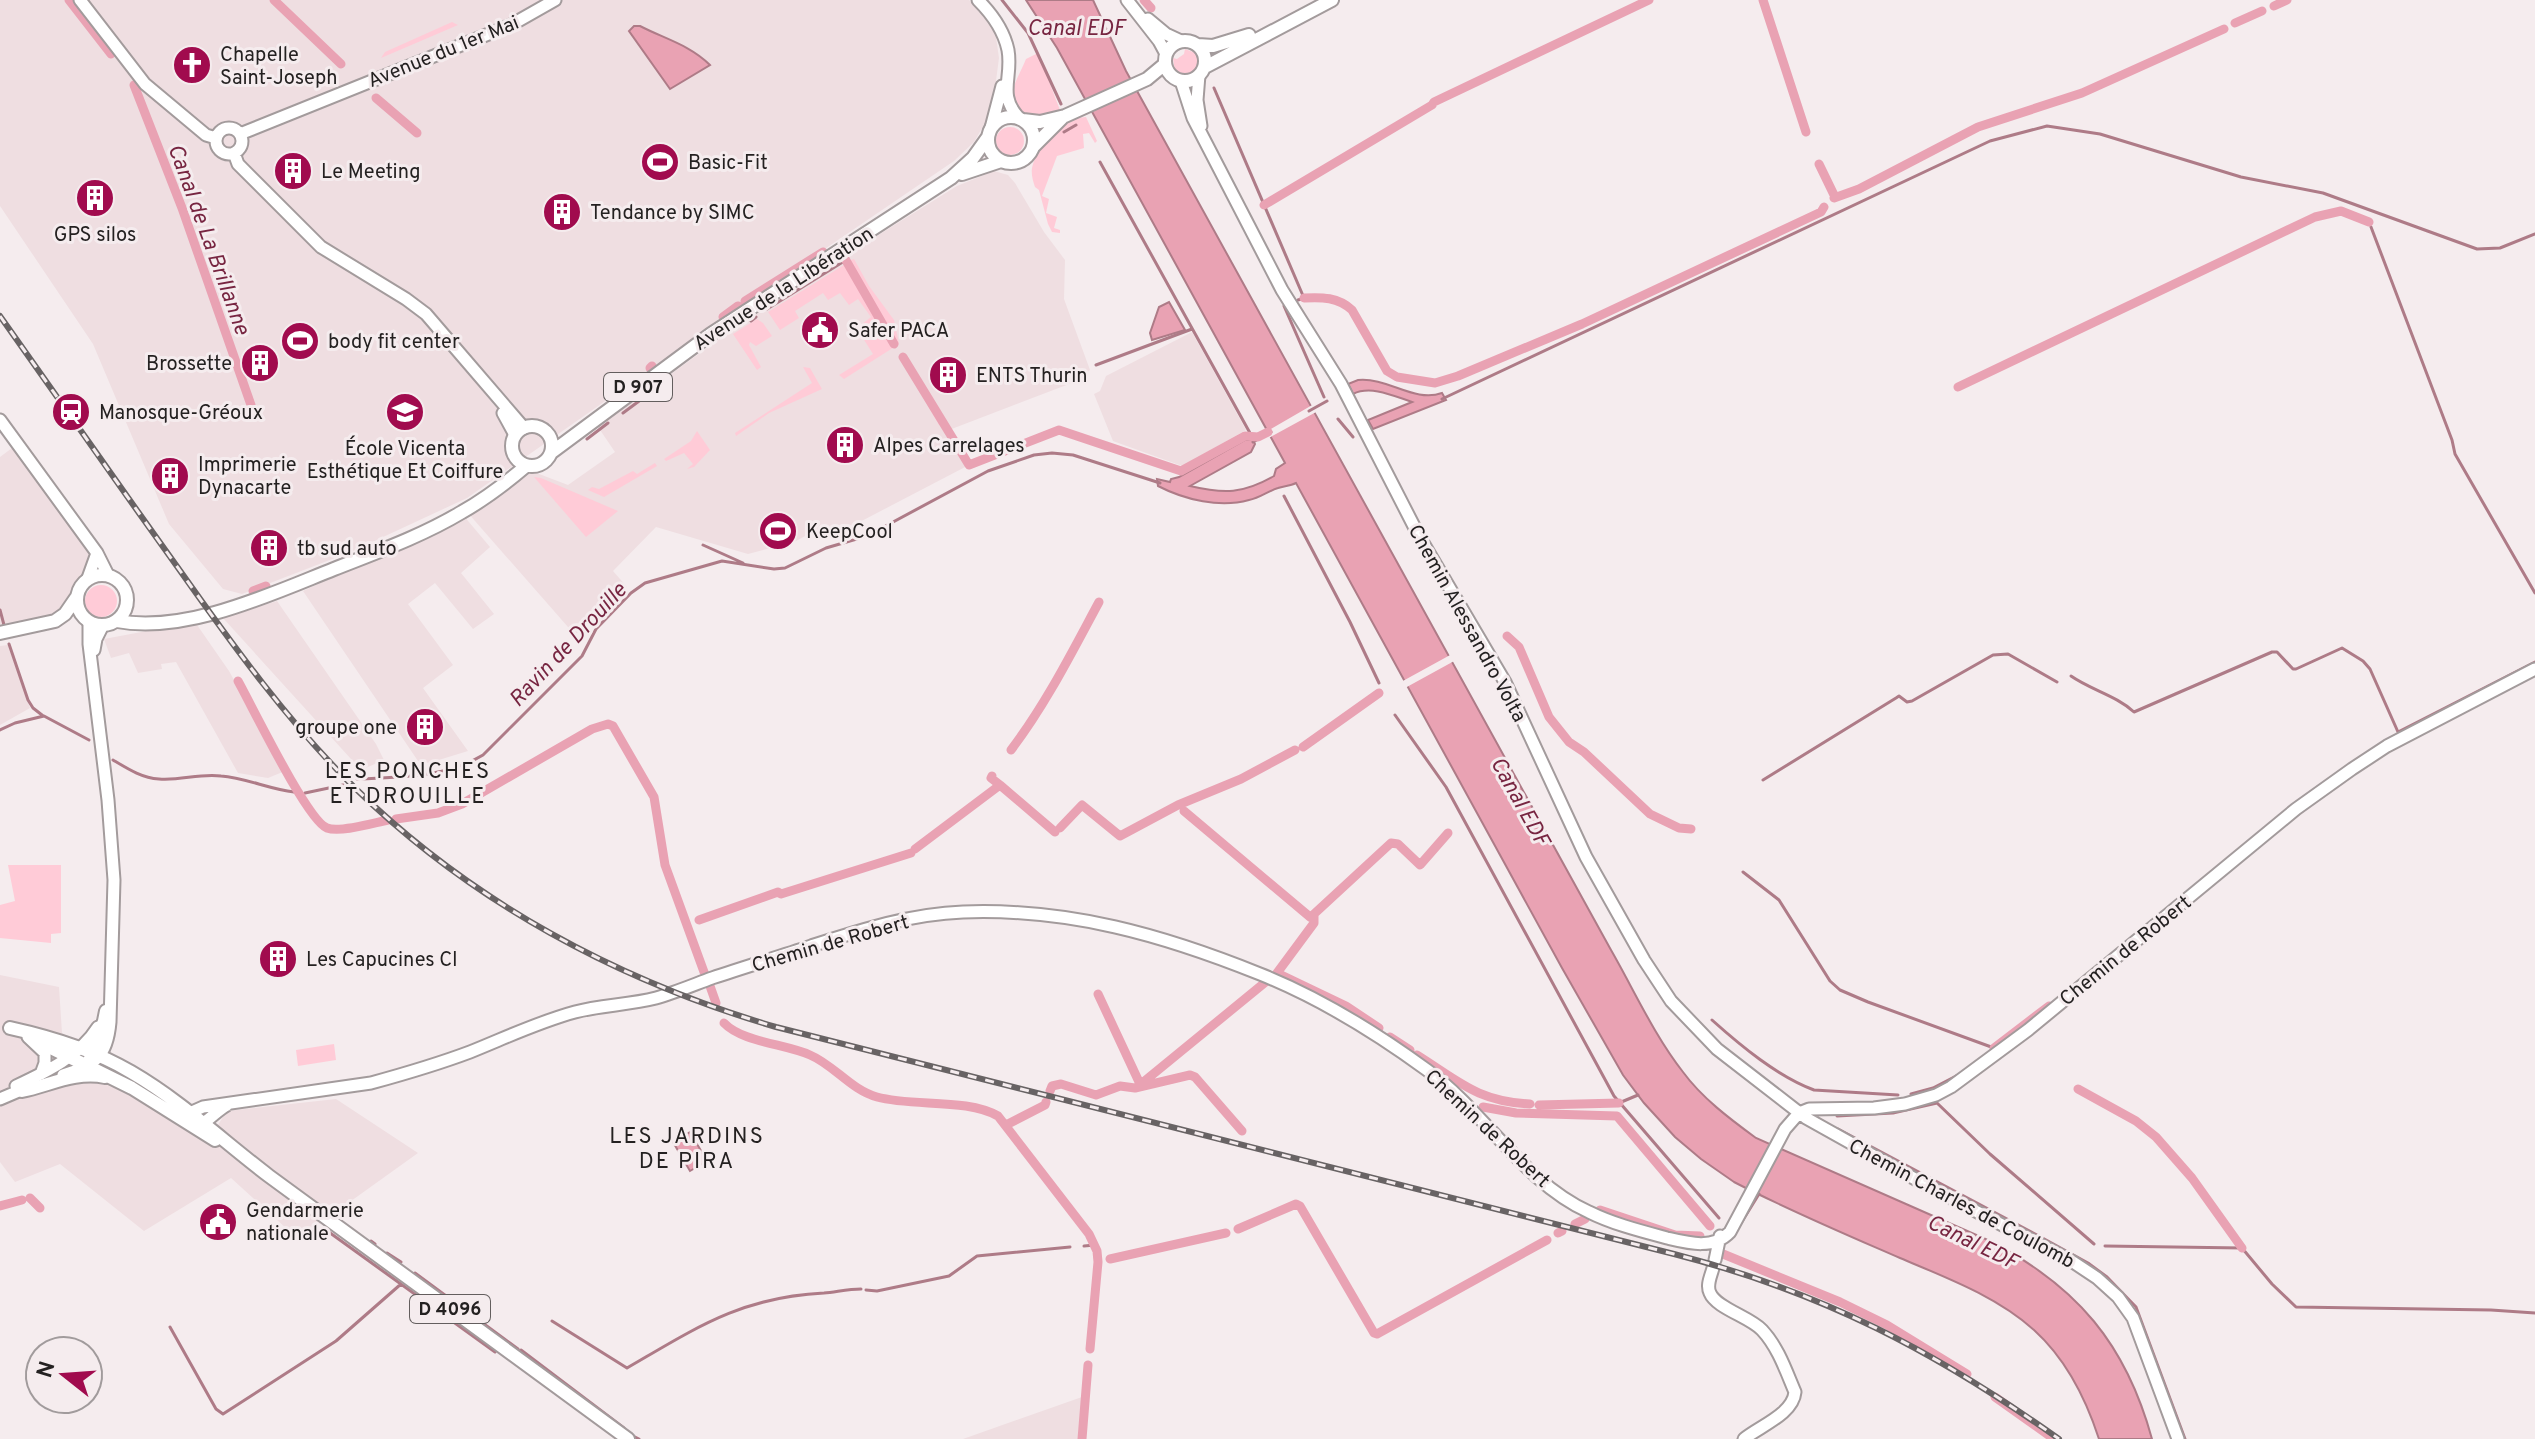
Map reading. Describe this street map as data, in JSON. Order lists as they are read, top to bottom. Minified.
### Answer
{"streets":{"main road":["Avenue de la Libération","D 907","D 4096"],"street":["Avenue du 1er Mai","Chemin Alessandro Volta","Chemin de Robert","Chemin Charles de Coulomb"]},"crossings":[["Chemin Alessandro Volta","Chemin de Robert"],["Chemin Alessandro Volta","Chemin Charles de Coulomb"],["Chemin de Robert","D 4096"]],"districts":["LES PONCHES ET DROUILLE","LES JARDINS DE PIRA"],"water":["Canal EDF","Canal de La Brillanne","Ravin de Drouille"],"places":{"church":["Chapelle Saint-Joseph"],"sports":["Basic-Fit","body fit center","KeepCool"],"building":["Le Meeting","GPS silos","Tendance by SIMC","Brossette","ENTS Thurin","Alpes Carrelages","Imprimerie Dynacarte","tb sud auto","groupe one","Les Capucines CI"],"public building":["Safer PACA","Gendarmerie nationale"],"station":["Manosque-Gréoux"],"school or university":["École Vicenta Esthétique Et Coiffure"]},"north":"left"}
